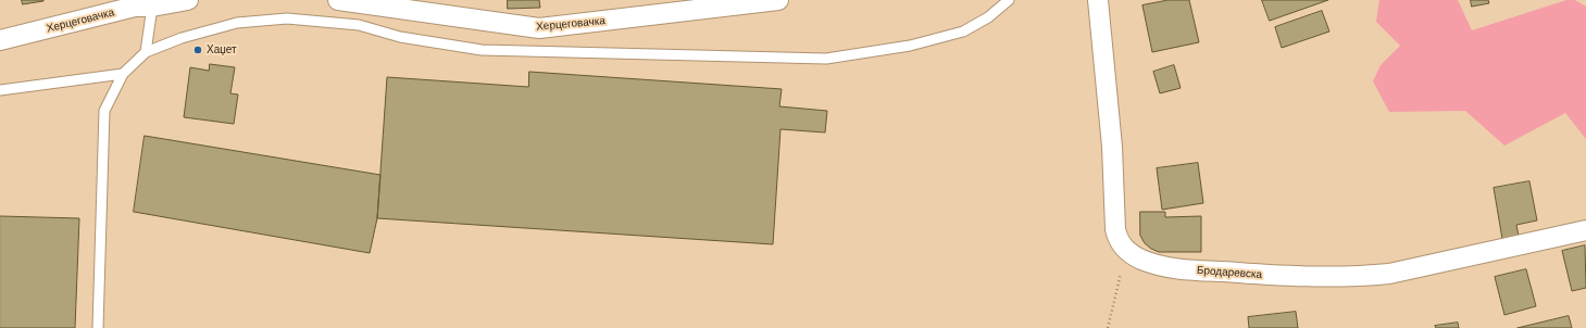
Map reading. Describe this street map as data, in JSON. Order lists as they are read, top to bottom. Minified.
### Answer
{"streets":{"street":["Херцеговачка","Бродаревска"]},"places":["Хаџет"]}
